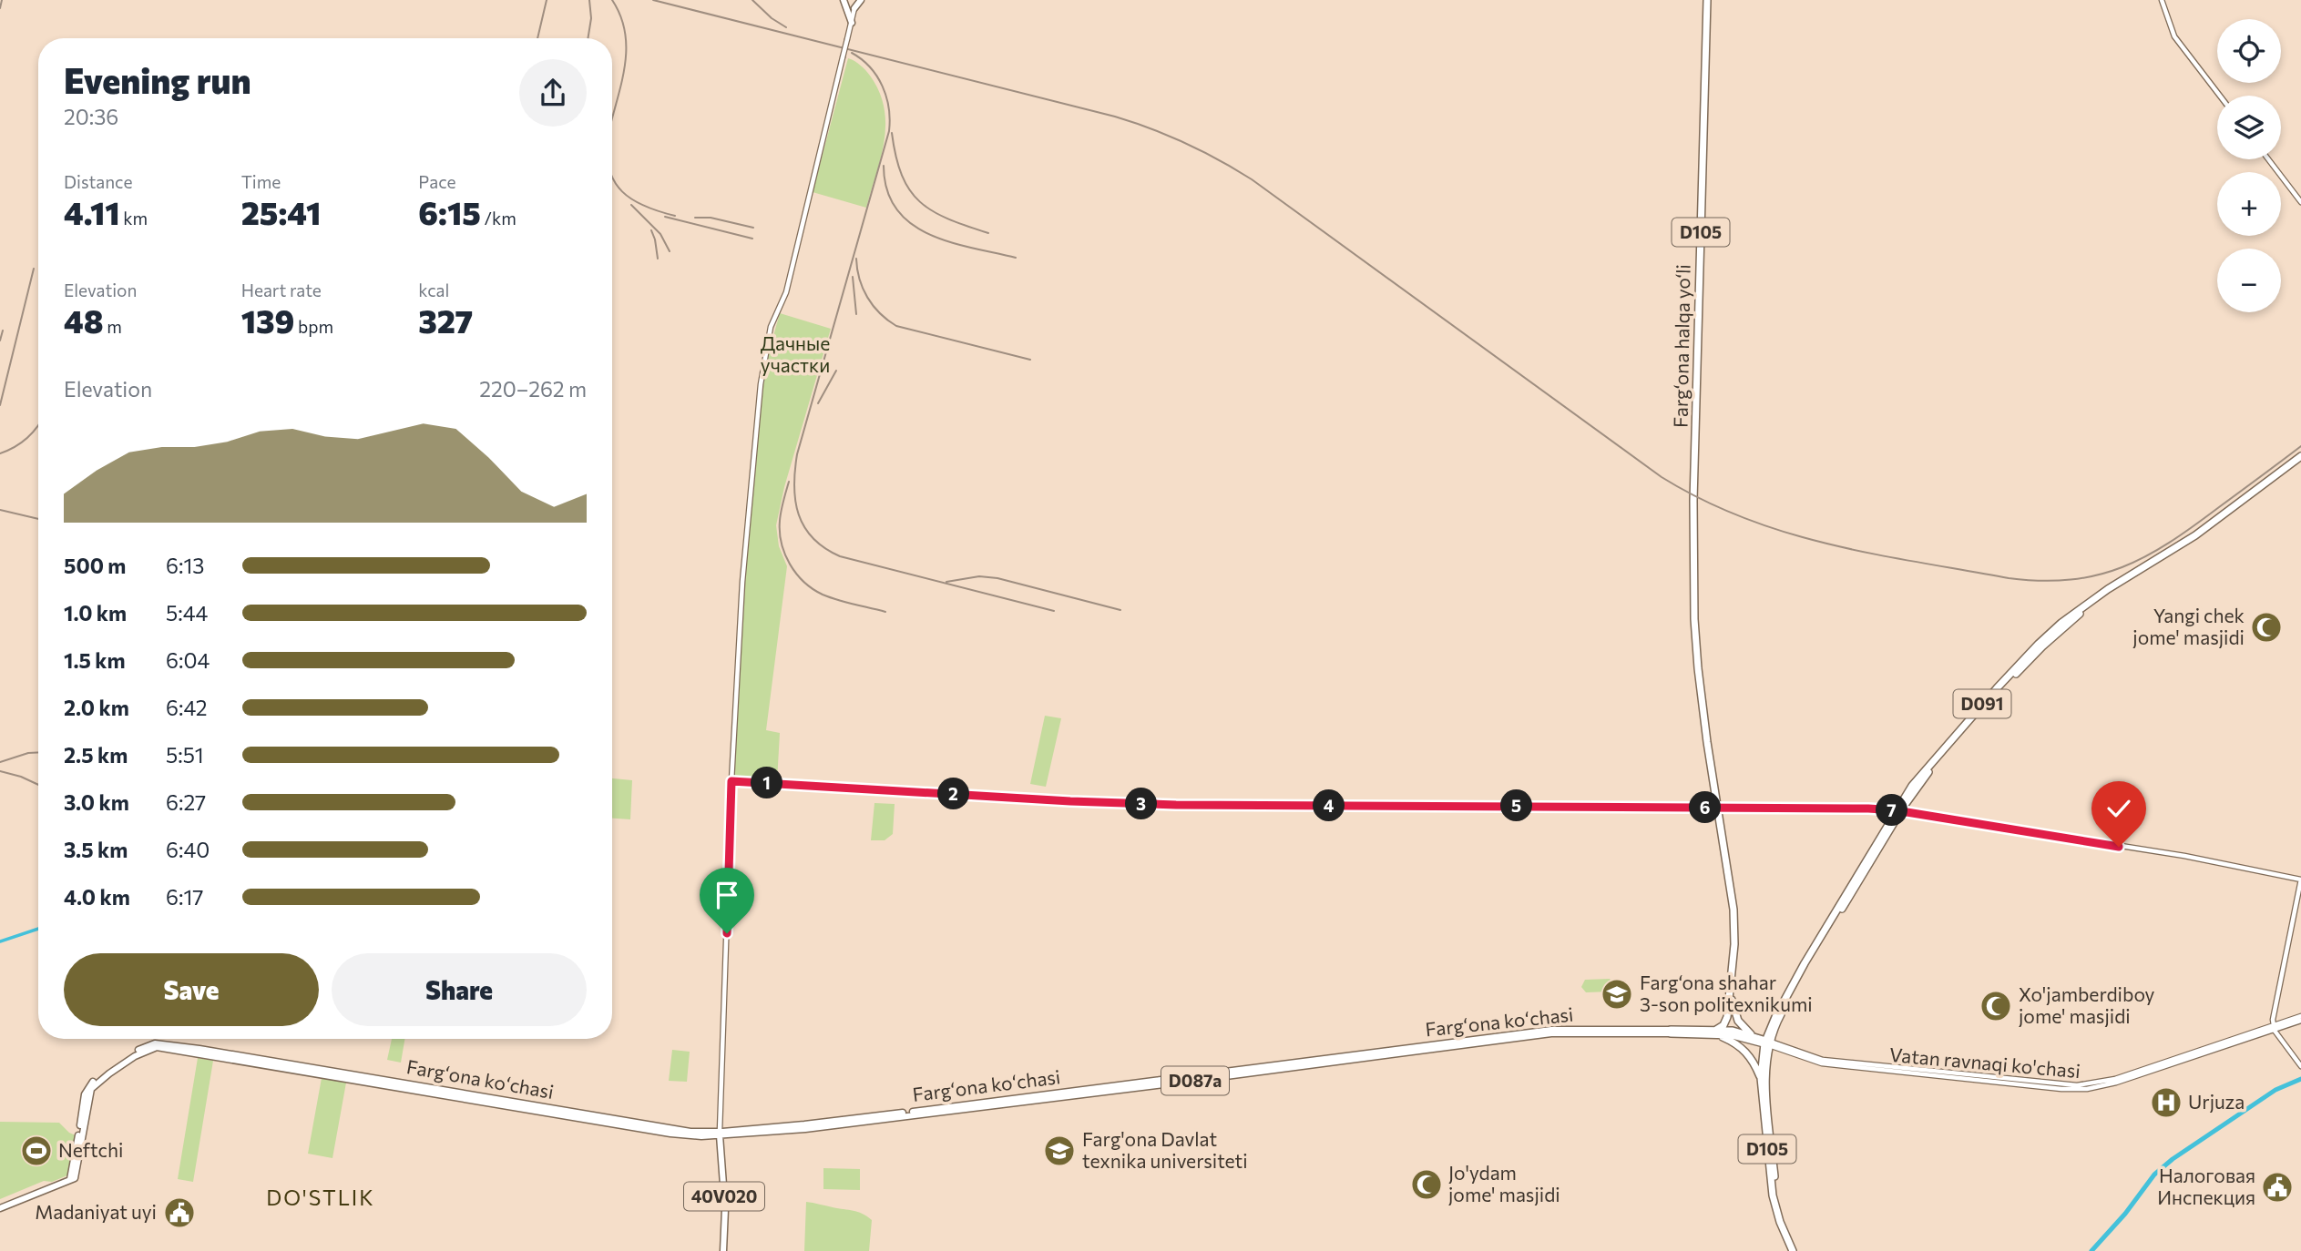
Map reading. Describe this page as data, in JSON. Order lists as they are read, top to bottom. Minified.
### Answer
{"streets":{"highway":["D105","Farg‘ona halqa yo‘li","D091","Fargʻona koʻchasi"],"main road":["Vatan ravnaqi ko'chasi","D087a","40V020"]},"crossings":[["D105","Farg‘ona halqa yo‘li"],["D105","D091"],["D105","Fargʻona koʻchasi"],["D105","Vatan ravnaqi ko'chasi"],["D091","Fargʻona koʻchasi"],["D091","Vatan ravnaqi ko'chasi"],["Fargʻona koʻchasi","Vatan ravnaqi ko'chasi"],["Fargʻona koʻchasi","40V020"]],"districts":["DO'STLIK"],"parks":["Дачные участки"],"places":{"mosque":["Yangi chek jome' masjidi","Xo'jamberdiboy jome' masjidi","Jo'ydam jome' masjidi"],"school or university":["Farg‘ona shahar 3-son politexnikumi","Farg'ona Davlat texnika universiteti"],"hospital":["Urjuza"],"sports":["Neftchi"],"public building":["Налоговая Инспекция","Madaniyat uyi"]},"page":{"map_buttons":["+","−"],"heading":["Evening run","20:36"],"stats":[["Distance","4.11 km"],["Time","25:41"],["Pace","6:15 /km"],["Elevation","48 m"],["Heart rate","139 bpm"],["kcal","327"]],"chart":["Elevation","220–262 m"],"list":[{"name":"500 m","note":"6:13"},{"name":"1.0 km","note":"5:44"},{"name":"1.5 km","note":"6:04"},{"name":"2.0 km","note":"6:42"},{"name":"2.5 km","note":"5:51"},{"name":"3.0 km","note":"6:27"},{"name":"3.5 km","note":"6:40"},{"name":"4.0 km","note":"6:17"}],"pins":["1","2","3","4","5","6","7"],"buttons":["Save","Share"]}}
